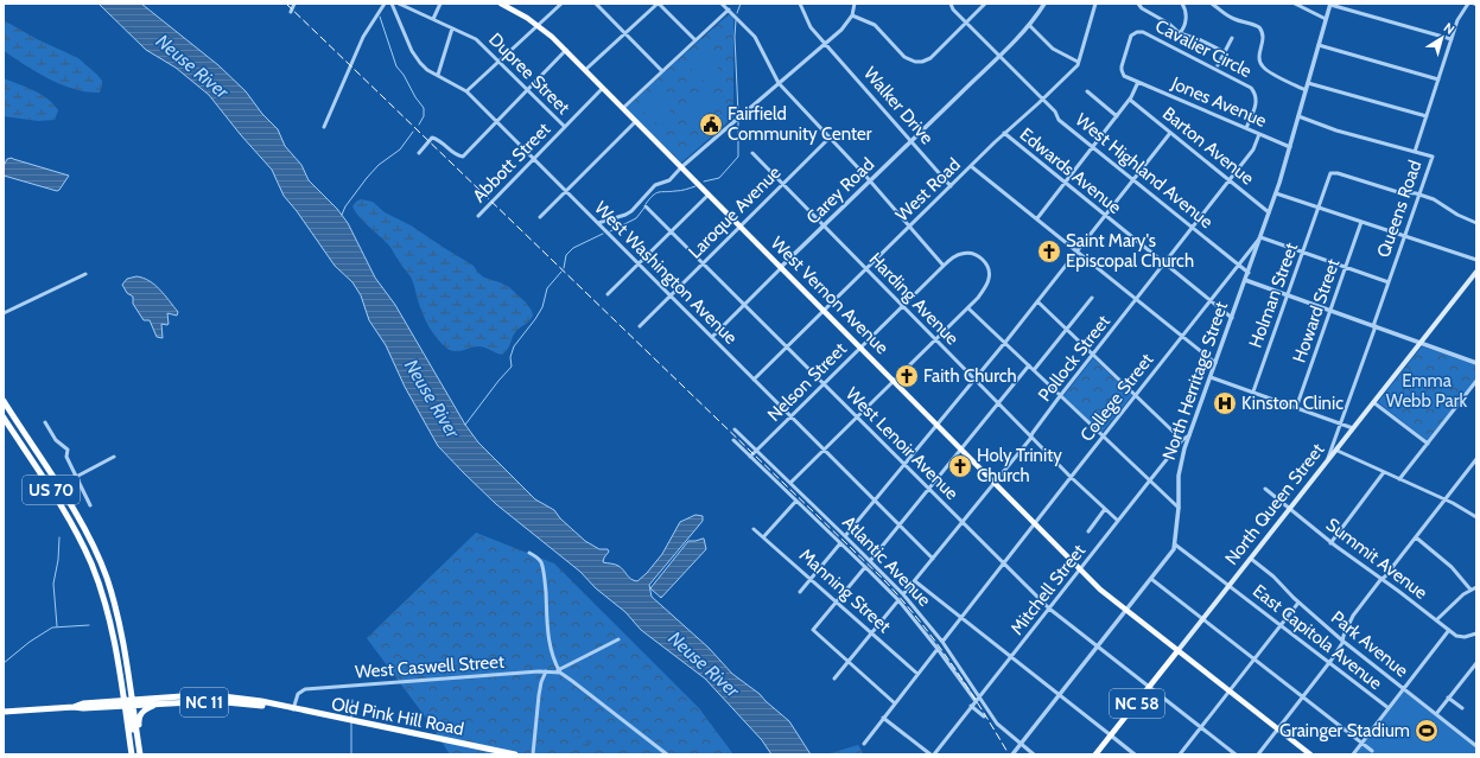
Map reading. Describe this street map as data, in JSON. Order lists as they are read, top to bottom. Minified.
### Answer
{"streets":{"highway":["US 70","NC 11","Old Pink Hill Road"],"main road":["West Vernon Avenue","North Queen Street","NC 58"],"street":["Cavalier Circle","Dupree Street","Jones Avenue","Walker Drive","Barton Avenue","Abbott Street","Edwards Avenue","West Highland Avenue","West Road","Carey Road","Queens Road","Laroque Avenue","West Washington Avenue","Holman Street","Harding Avenue","Howard Street","Pollock Street","North Herritage Street","Nelson Street","College Street","West Lenoir Avenue","Summit Avenue","Atlantic Avenue","Mitchell Street","Manning Street","East Capitola Avenue","Park Avenue","West Caswell Street"]},"crossings":[["Cavalier Circle","Jones Avenue"],["Dupree Street","Abbott Street"],["Jones Avenue","Pollock Street"],["Jones Avenue","North Herritage Street"],["Walker Drive","West Road"],["Walker Drive","Carey Road"],["Barton Avenue","Pollock Street"],["Barton Avenue","North Herritage Street"],["Abbott Street","West Washington Avenue"],["Abbott Street","West Vernon Avenue"],["Edwards Avenue","West Road"],["Edwards Avenue","Pollock Street"],["Edwards Avenue","North Herritage Street"],["Edwards Avenue","College Street"],["West Highland Avenue","West Road"],["West Highland Avenue","Carey Road"],["West Highland Avenue","Pollock Street"],["West Highland Avenue","North Herritage Street"],["West Highland Avenue","College Street"],["West Road","West Washington Avenue"],["West Road","West Vernon Avenue"],["West Road","Harding Avenue"],["West Road","West Lenoir Avenue"],["Carey Road","West Washington Avenue"],["Carey Road","West Vernon Avenue"],["Carey Road","Harding Avenue"],["Carey Road","West Lenoir Avenue"],["Queens Road","Holman Street"],["Queens Road","North Queen Street"],["Laroque Avenue","West Washington Avenue"],["Laroque Avenue","West Vernon Avenue"],["Laroque Avenue","Harding Avenue"],["Laroque Avenue","West Lenoir Avenue"],["West Washington Avenue","Pollock Street"],["West Washington Avenue","Nelson Street"],["West Vernon Avenue","Pollock Street"],["West Vernon Avenue","North Herritage Street"],["West Vernon Avenue","Nelson Street"],["West Vernon Avenue","College Street"],["West Vernon Avenue","North Queen Street"],["West Vernon Avenue","Mitchell Street"],["Harding Avenue","Pollock Street"],["Harding Avenue","Nelson Street"],["Harding Avenue","College Street"],["Harding Avenue","Mitchell Street"],["Pollock Street","West Lenoir Avenue"],["Pollock Street","Atlantic Avenue"],["North Herritage Street","College Street"],["North Herritage Street","West Lenoir Avenue"],["North Herritage Street","Atlantic Avenue"],["North Herritage Street","Mitchell Street"],["North Herritage Street","East Capitola Avenue"],["Nelson Street","West Lenoir Avenue"],["Nelson Street","Atlantic Avenue"],["College Street","West Lenoir Avenue"],["College Street","Atlantic Avenue"],["West Lenoir Avenue","North Queen Street"],["West Lenoir Avenue","Mitchell Street"],["US 70","Old Pink Hill Road"],["North Queen Street","Summit Avenue"],["North Queen Street","East Capitola Avenue"],["North Queen Street","Park Avenue"],["Atlantic Avenue","Mitchell Street"],["West Caswell Street","Old Pink Hill Road"]],"water":["Neuse River"],"parks":["Emma Webb Park"],"places":{"public building":["Fairfield Community Center"],"church":["Saint Mary's Episcopal Church","Faith Church","Holy Trinity Church"],"hospital":["Kinston Clinic"],"sports":["Grainger Stadium"]},"north":"top right"}
